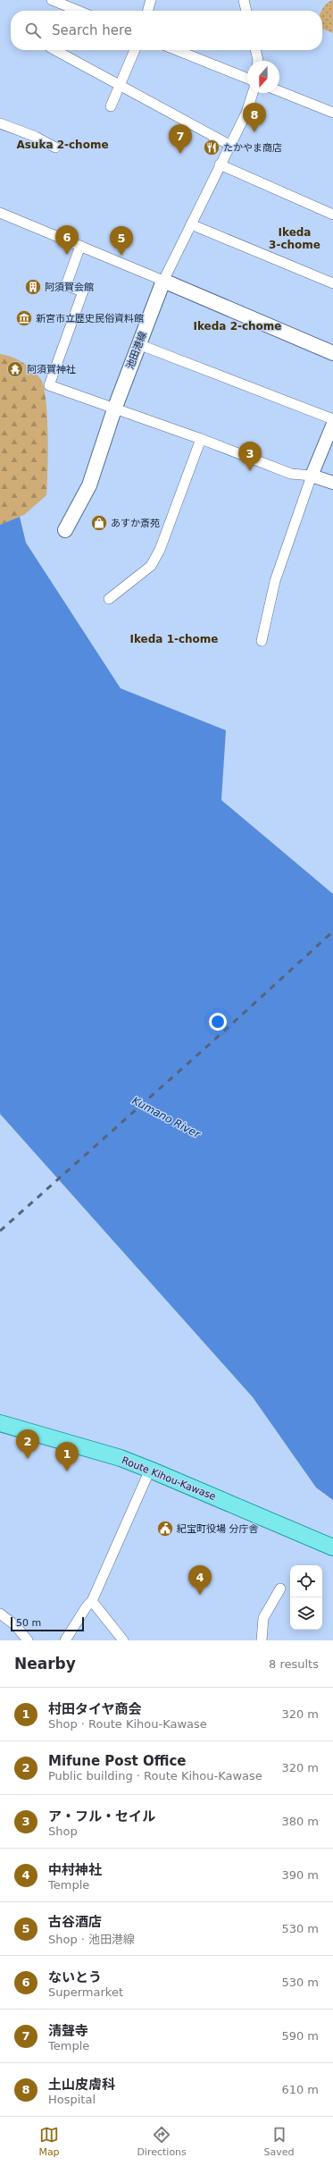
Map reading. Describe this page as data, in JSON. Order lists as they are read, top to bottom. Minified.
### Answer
{"streets":{"main road":["池田港線","Route Kihou-Kawase"]},"districts":["Asuka 2-chome","Ikeda 3-chome","Ikeda 2-chome","Ikeda 1-chome"],"water":["Kumano River"],"places":{"restaurant":["たかやま商店"],"building":["阿須賀会館"],"museum":["新宮市立歴史民俗資料館"],"temple":["阿須賀神社"],"shop":["あすか斎苑"],"public building":["紀宝町役場 分庁舎"]},"scale_bar":"50 m","north":"bottom","page":{"search":"Search here","pins":["8","7","6","5","3","2","1","4"],"scale":"50 m","heading":["Nearby","8 results"],"list":[{"mark":"1","name":"村田タイヤ商会","note":"Shop · Route Kihou-Kawase","value":"320 m"},{"mark":"2","name":"Mifune Post Office","note":"Public building · Route Kihou-Kawase","value":"320 m"},{"mark":"3","name":"ア・フル・セイル","note":"Shop","value":"380 m"},{"mark":"4","name":"中村神社","note":"Temple","value":"390 m"},{"mark":"5","name":"古谷酒店","note":"Shop · 池田港線","value":"530 m"},{"mark":"6","name":"ないとう","note":"Supermarket","value":"530 m"},{"mark":"7","name":"清聲寺","note":"Temple","value":"590 m"},{"mark":"8","name":"土山皮膚科","note":"Hospital","value":"610 m"}],"nav":["Map","Directions","Saved"]}}
